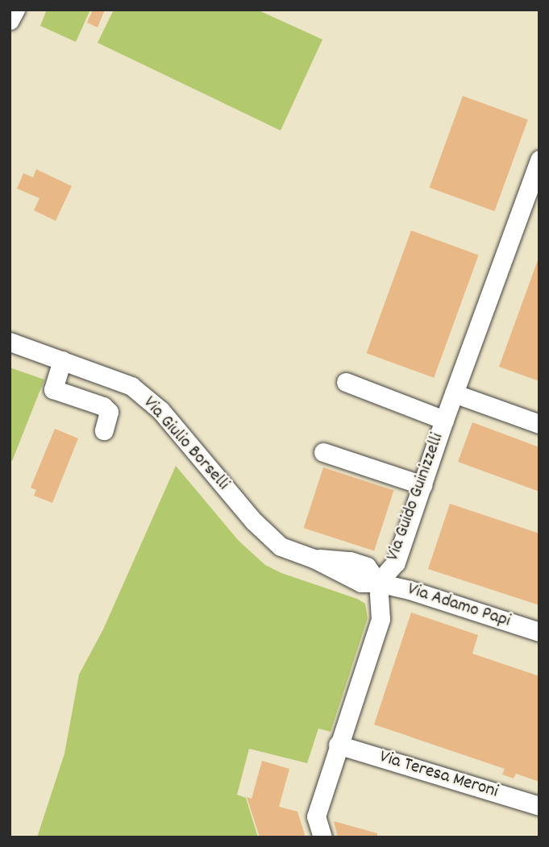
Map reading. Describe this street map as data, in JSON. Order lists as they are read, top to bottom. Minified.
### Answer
{"streets":{"street":["Via Giulio Borselli","Via Guido Guinizzelli","Via Adamo Papi","Via Teresa Meroni"]},"crossings":[["Via Giulio Borselli","Via Guido Guinizzelli"],["Via Giulio Borselli","Via Adamo Papi"],["Via Guido Guinizzelli","Via Adamo Papi"],["Via Guido Guinizzelli","Via Teresa Meroni"]]}
